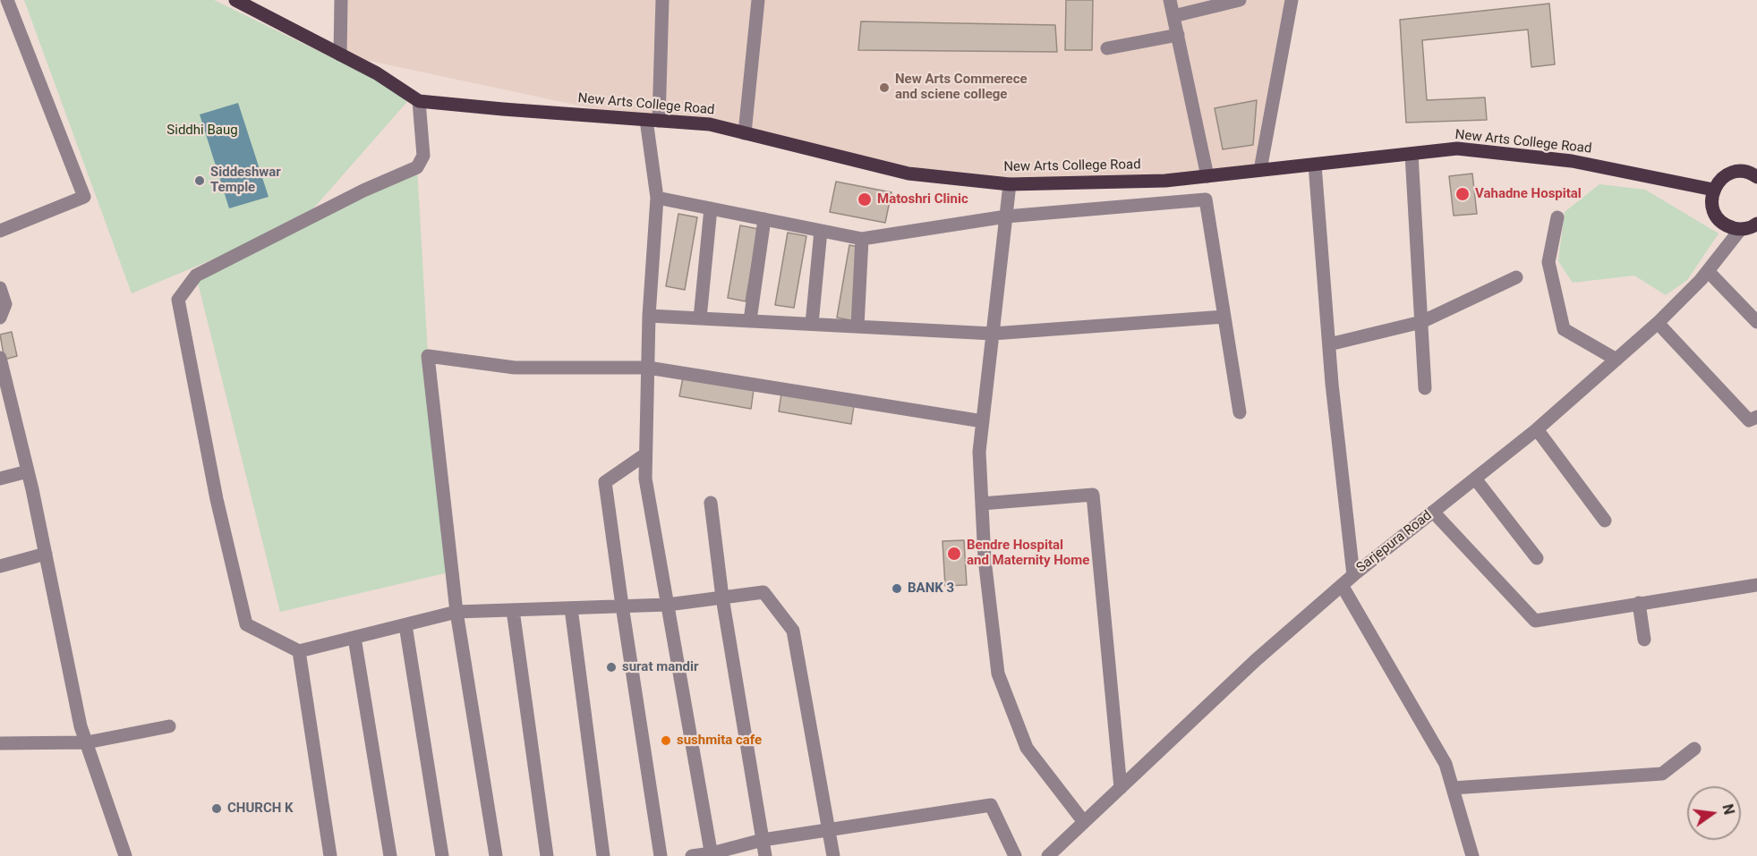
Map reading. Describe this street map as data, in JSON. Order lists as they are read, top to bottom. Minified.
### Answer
{"streets":{"main road":["New Arts College Road"],"street":["Sarjepura Road"]},"parks":["Siddhi Baug"],"places":["New Arts Commerece and sciene college","Siddeshwar Temple","Vahadne Hospital","Matoshri Clinic","Bendre Hospital and Maternity Home","BANK 3","surat mandir","sushmita cafe","CHURCH K"],"north":"right"}
